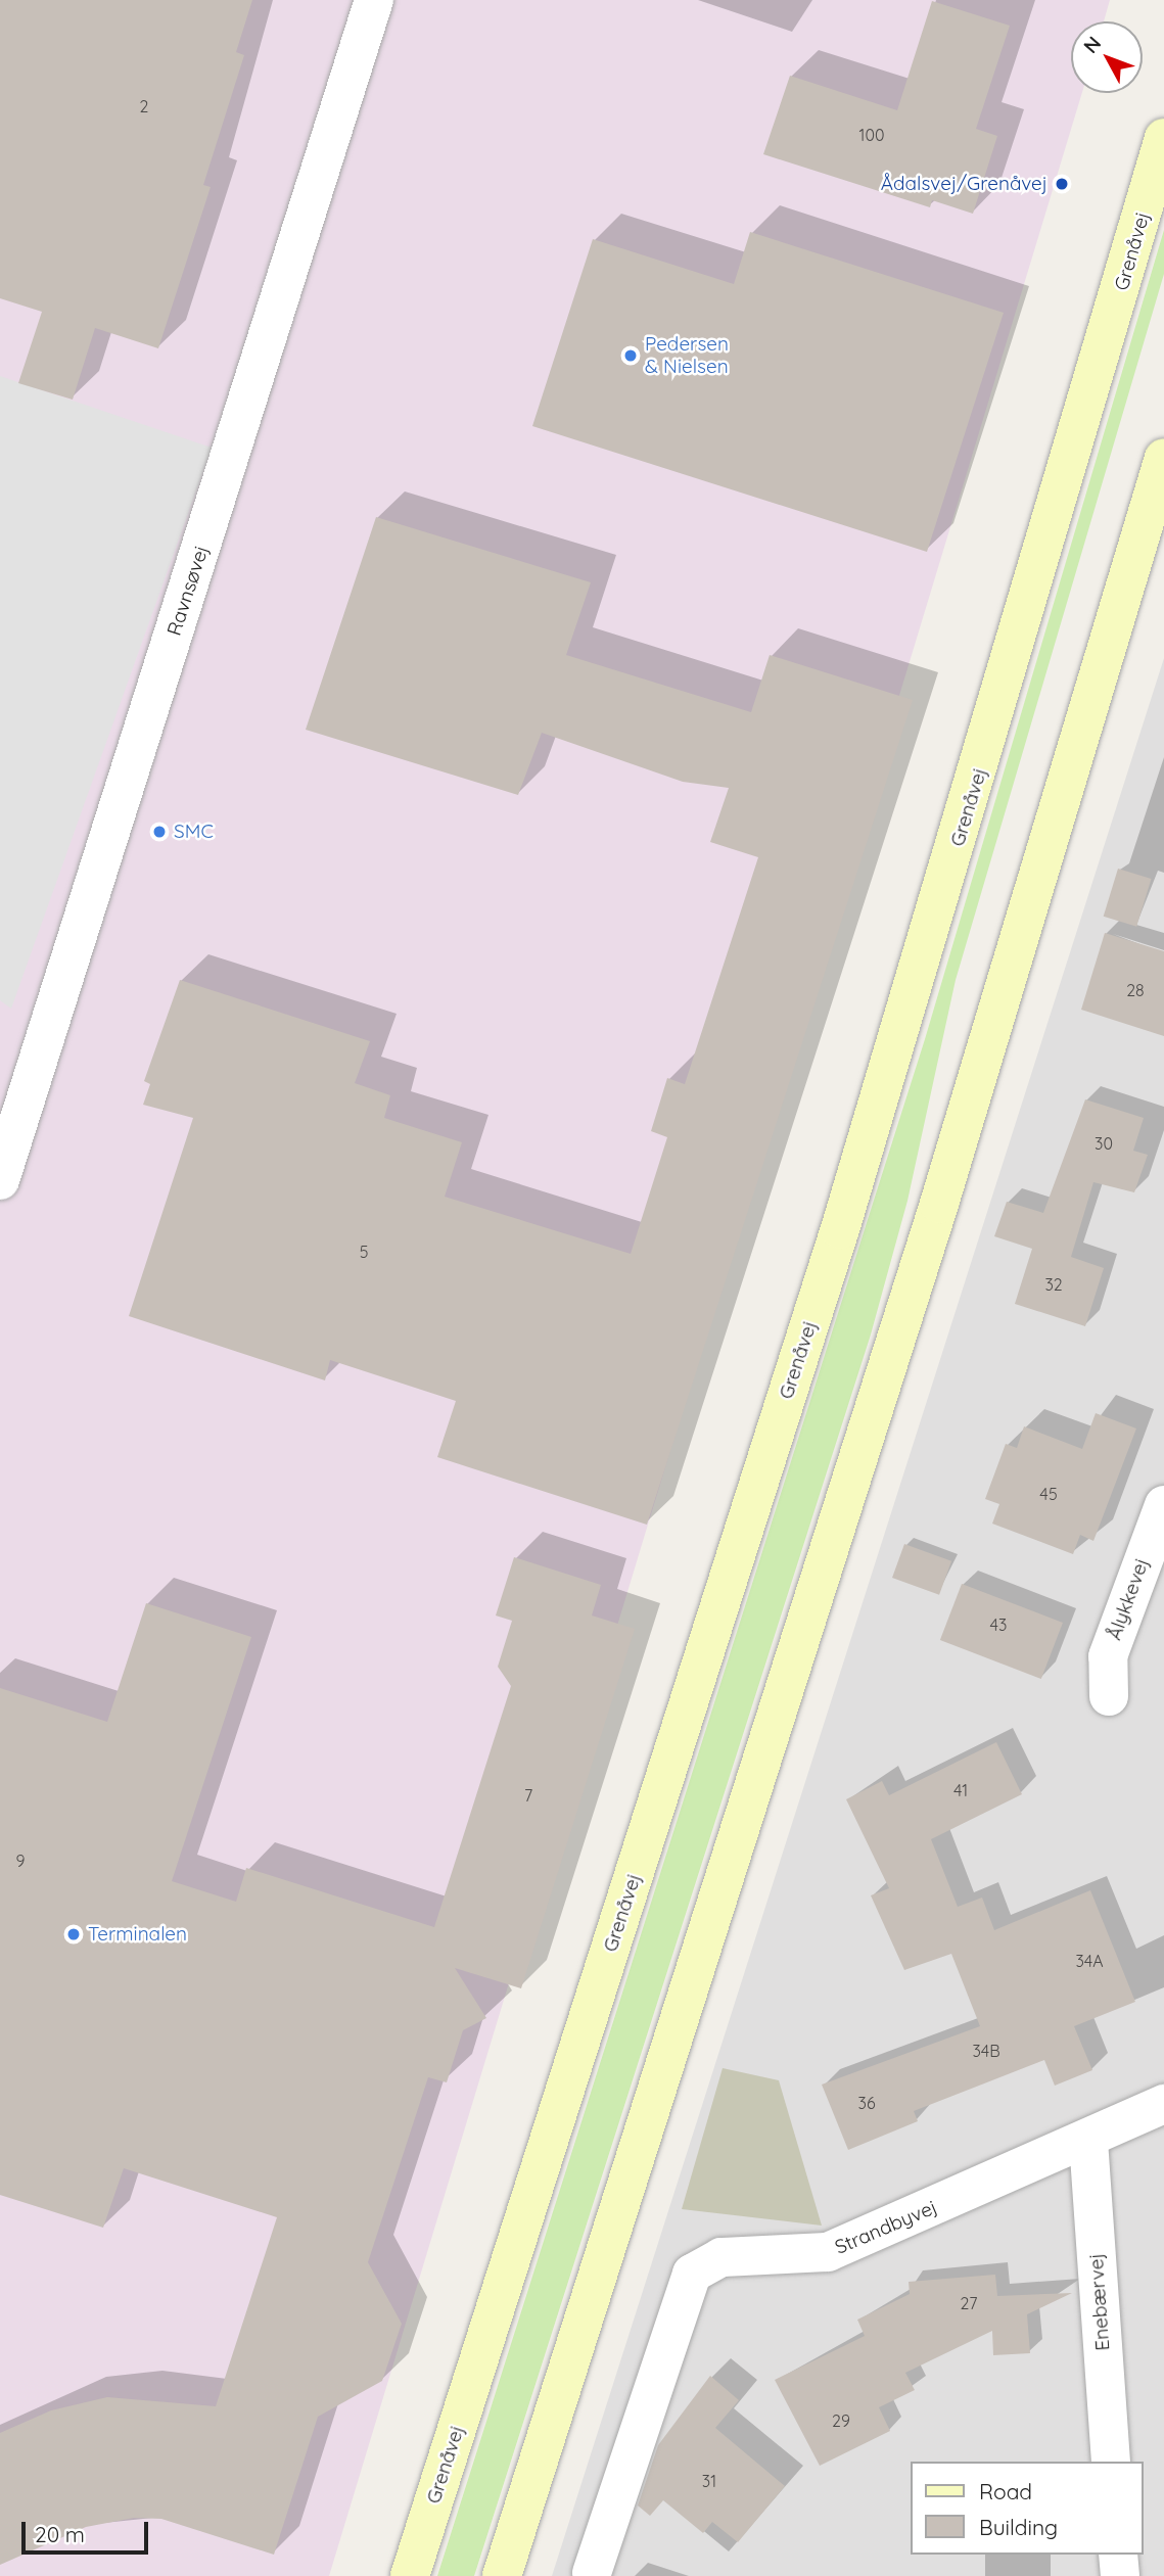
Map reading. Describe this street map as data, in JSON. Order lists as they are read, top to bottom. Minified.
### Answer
{"streets":{"main road":["Grenåvej"],"street":["Ravnsøvej","Ålykkevej","Strandbyvej","Enebærvej"]},"crossings":[["Strandbyvej","Enebærvej"]],"places":["Ådalsvej/Grenåvej","Pedersen & Nielsen","SMC","Terminalen"],"house_numbers":["2","100","28","30","5","32","45","43","41","7","9","34A","34B","36","27","29","31"],"legend":["Road","Building"],"scale_bar":"20 m","north":"top left"}
